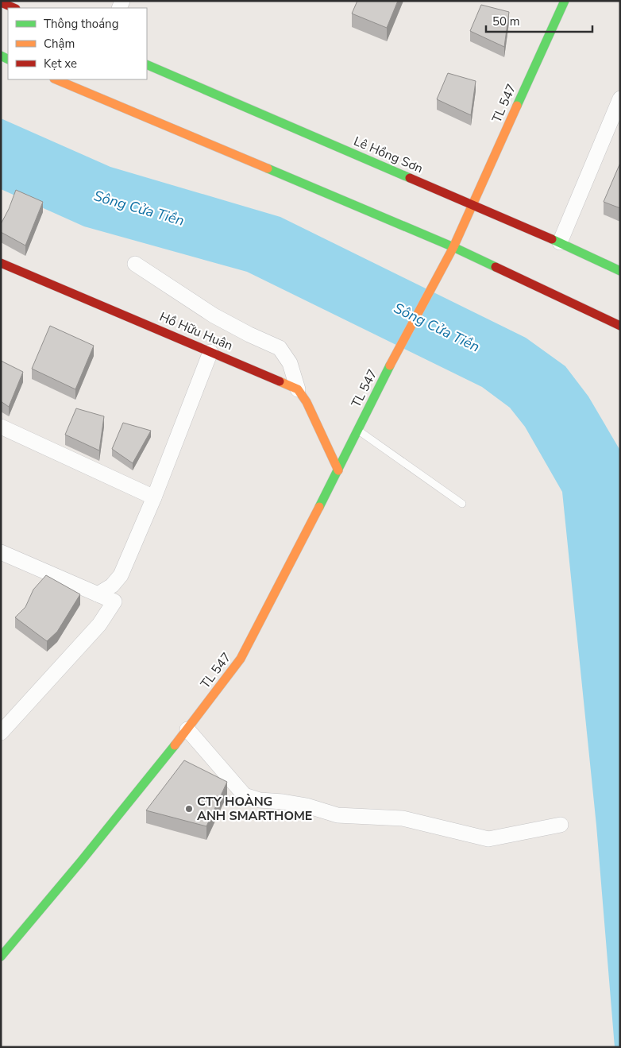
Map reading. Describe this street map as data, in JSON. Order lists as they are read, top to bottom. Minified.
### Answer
{"streets":{"street":["TL 547","Lê Hồng Sơn","Hồ Hữu Huân"]},"crossings":[["TL 547","Lê Hồng Sơn"]],"water":["Sông Cửa Tiền"],"places":["CTY HOÀNG ANH SMARTHOME"],"legend":["Thông thoáng","Chậm","Kẹt xe"],"scale_bar":"50 m"}
